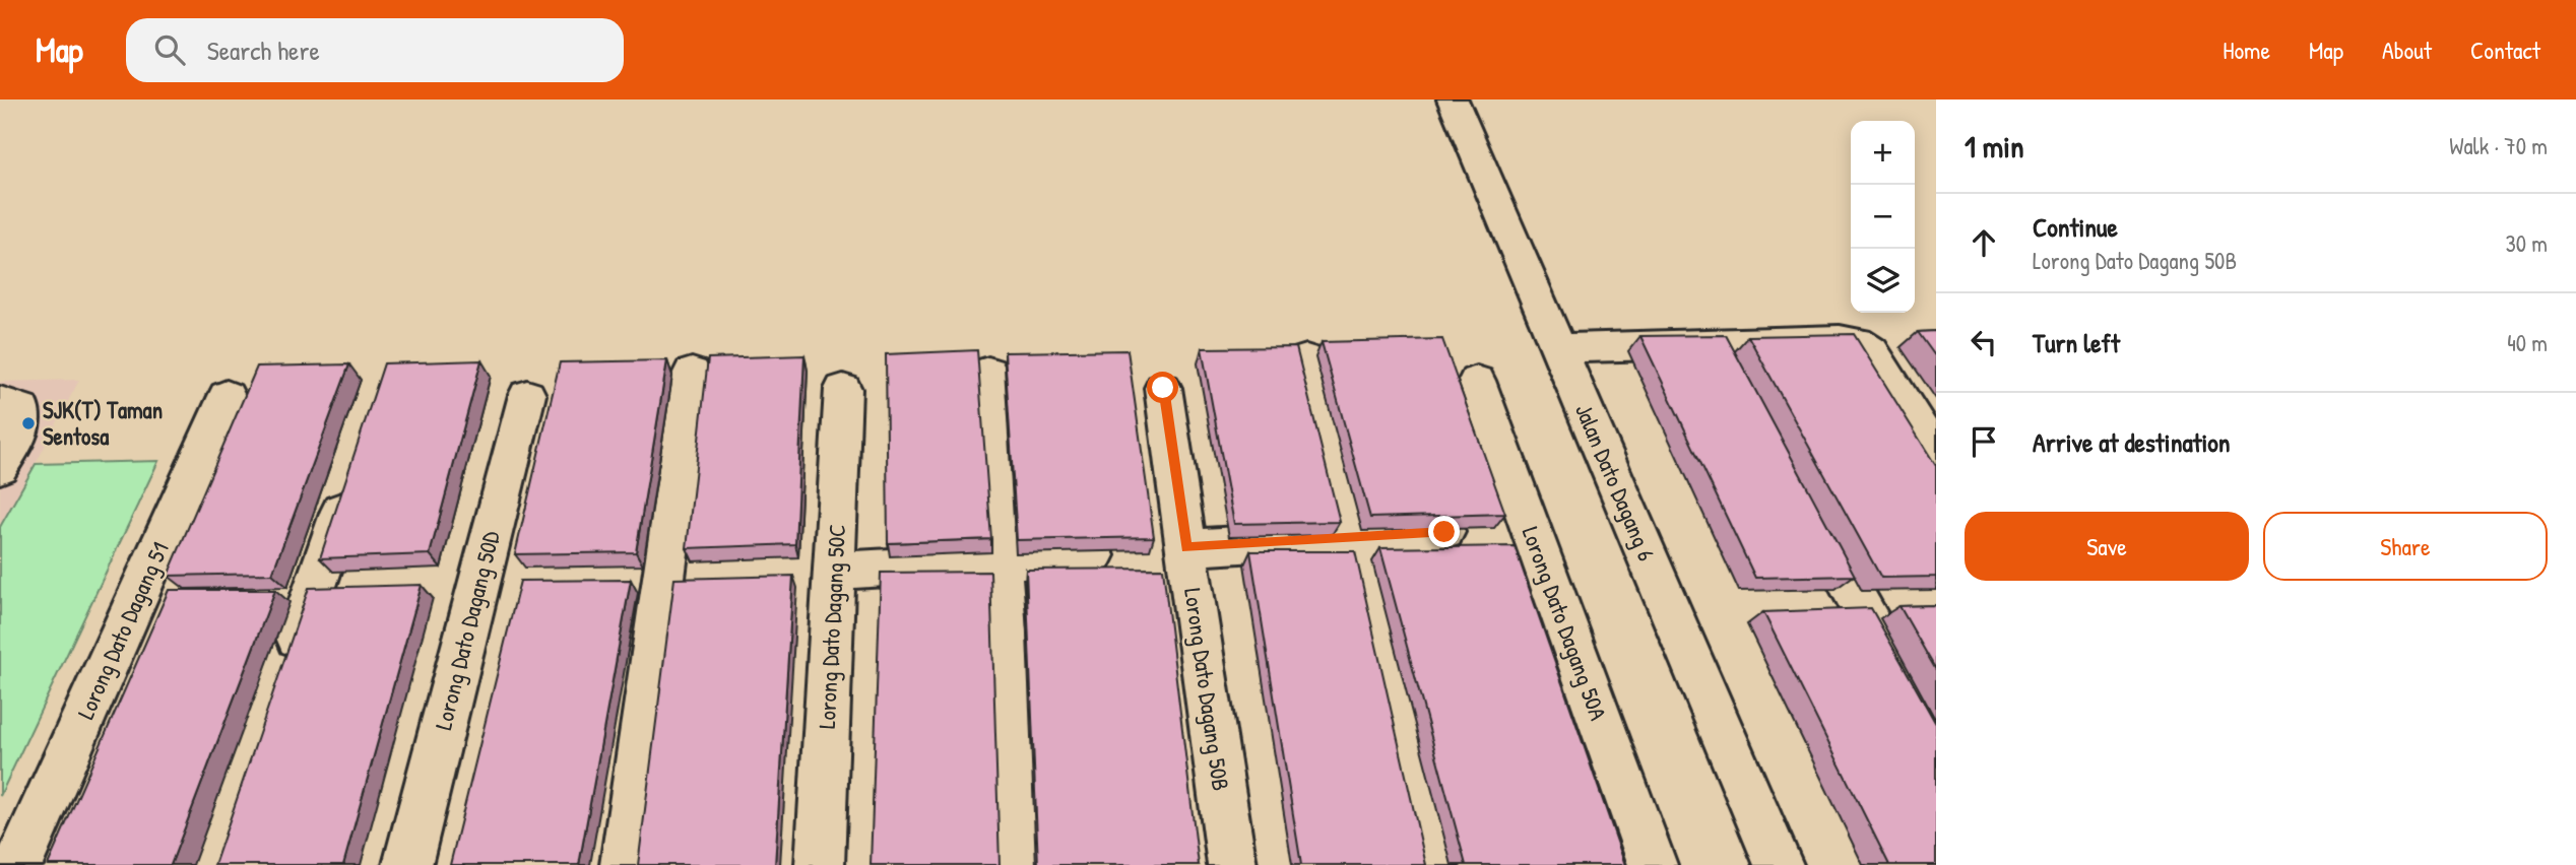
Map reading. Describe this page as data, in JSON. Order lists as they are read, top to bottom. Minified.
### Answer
{"streets":{"street":["Jalan Dato Dagang 6","Lorong Dato Dagang 50A","Lorong Dato Dagang 50C","Lorong Dato Dagang 51","Lorong Dato Dagang 50D","Lorong Dato Dagang 50B"]},"places":["SJK(T) Taman Sentosa"],"page":{"header":"Map","search":"Search here","nav":["Home","Map","About","Contact"],"heading":["1 min","Walk · 70 m"],"map_buttons":["+","−"],"list":[["Continue","Lorong Dato Dagang 50B","30 m"],["Turn left","40 m"],"Arrive at destination"],"buttons":["Save","Share"]}}
